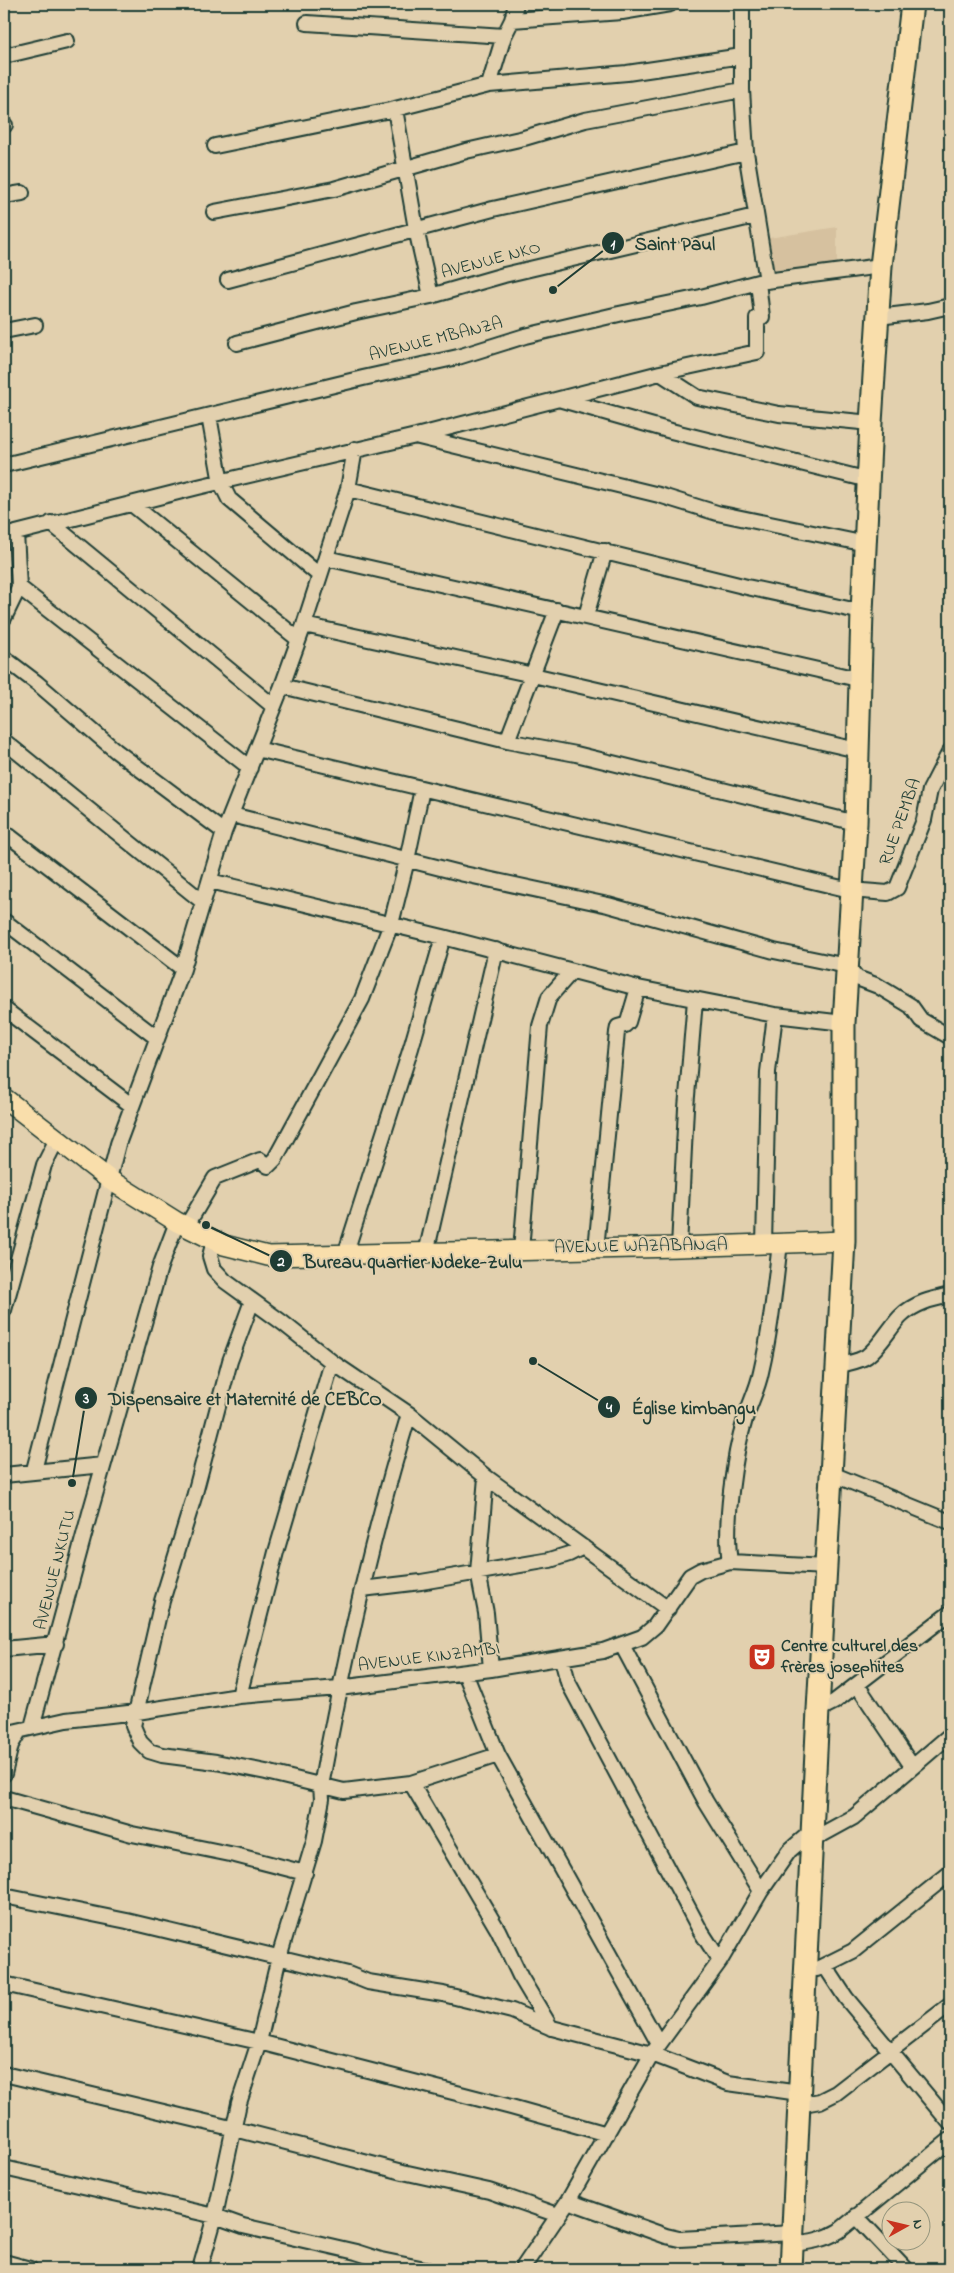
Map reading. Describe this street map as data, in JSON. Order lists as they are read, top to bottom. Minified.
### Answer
{"streets":{"main road":["AVENUE WAZABANGA"],"street":["AVENUE NKO","AVENUE MBANZA","RUE PEMBA","AVENUE NKUTU","AVENUE KINZAMBI"]},"crossings":[["AVENUE WAZABANGA","AVENUE NKUTU"],["AVENUE NKUTU","AVENUE KINZAMBI"]],"places":{"other":["Saint Paul","Bureau quartier Ndeke-Zulu","Église kimbangu","Dispensaire et Maternité de CEBCO"],"theatre":["Centre culturel des frères josephites"]},"north":"right"}
